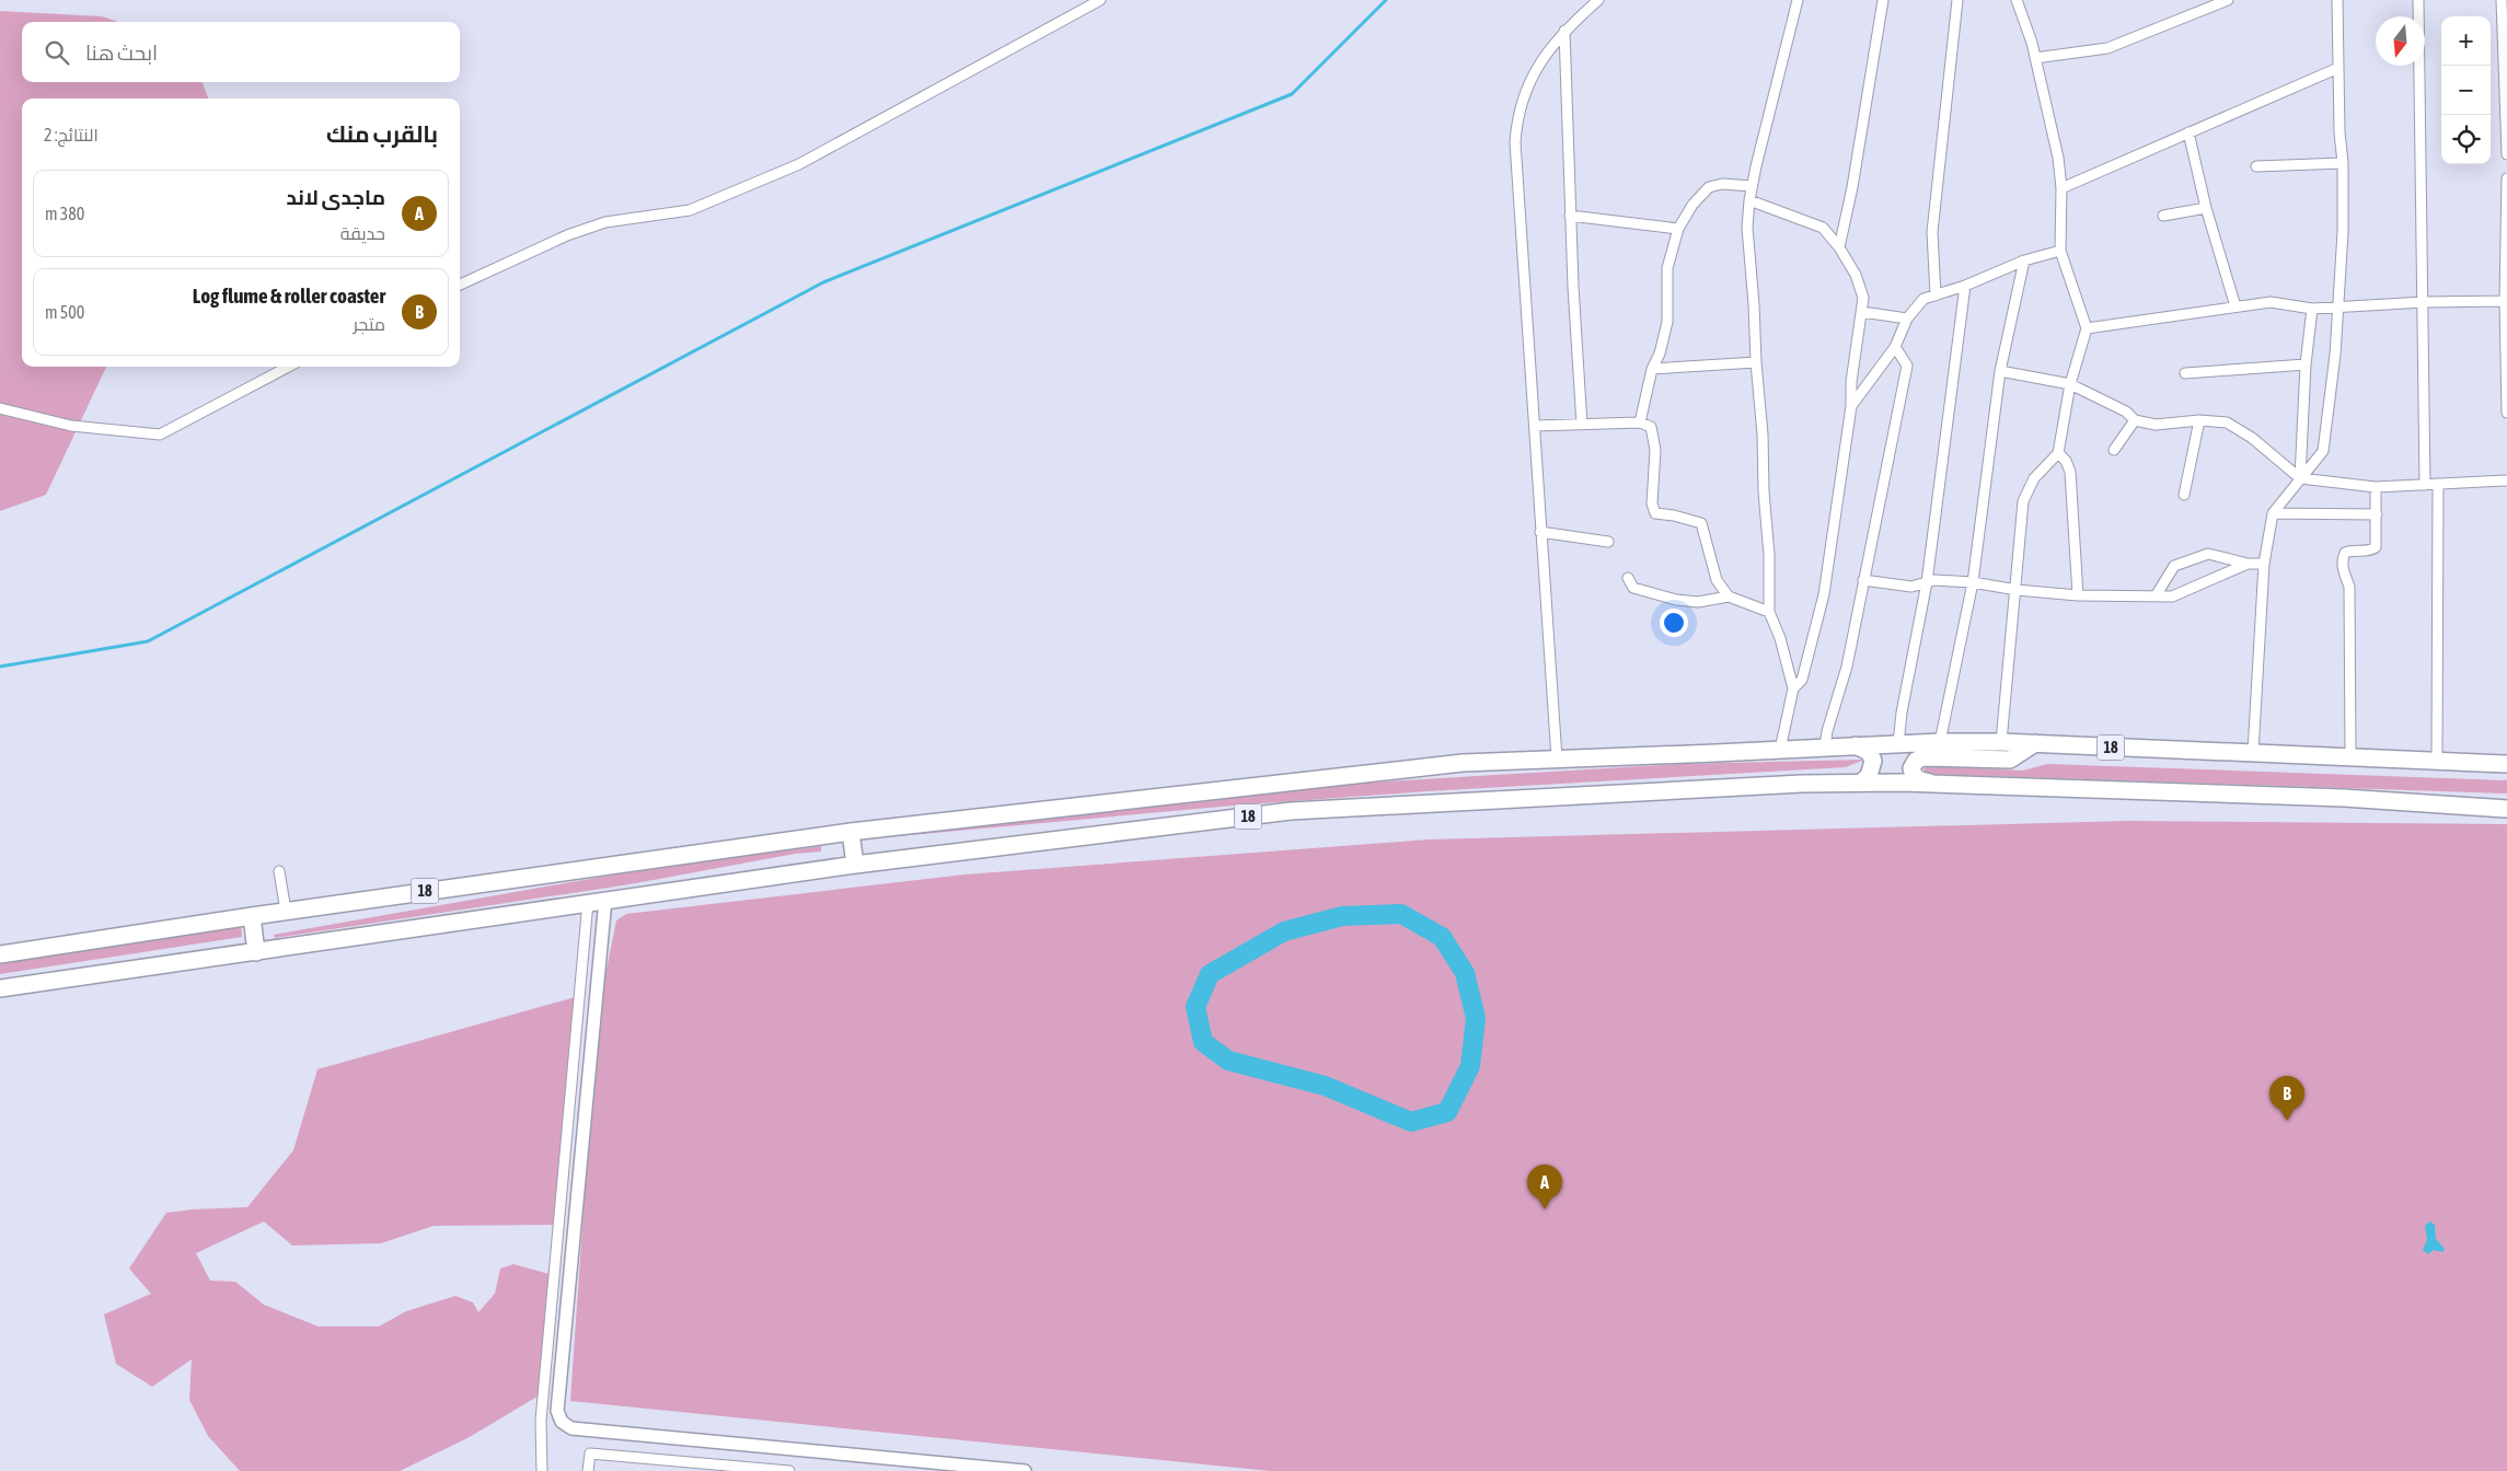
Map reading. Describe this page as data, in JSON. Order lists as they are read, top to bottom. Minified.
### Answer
{"streets":{"highway":["18"]},"north":"bottom","page":{"map_buttons":["+","−"],"search":"ابحث هنا","heading":["بالقرب منك","النتائج: 2"],"list":[{"mark":"A","name":"ماجدی لاند","note":"حديقة","value":"380 m"},{"mark":"B","name":"Log flume & roller coaster","note":"متجر","value":"500 m"}],"pins":["B","A"]}}
